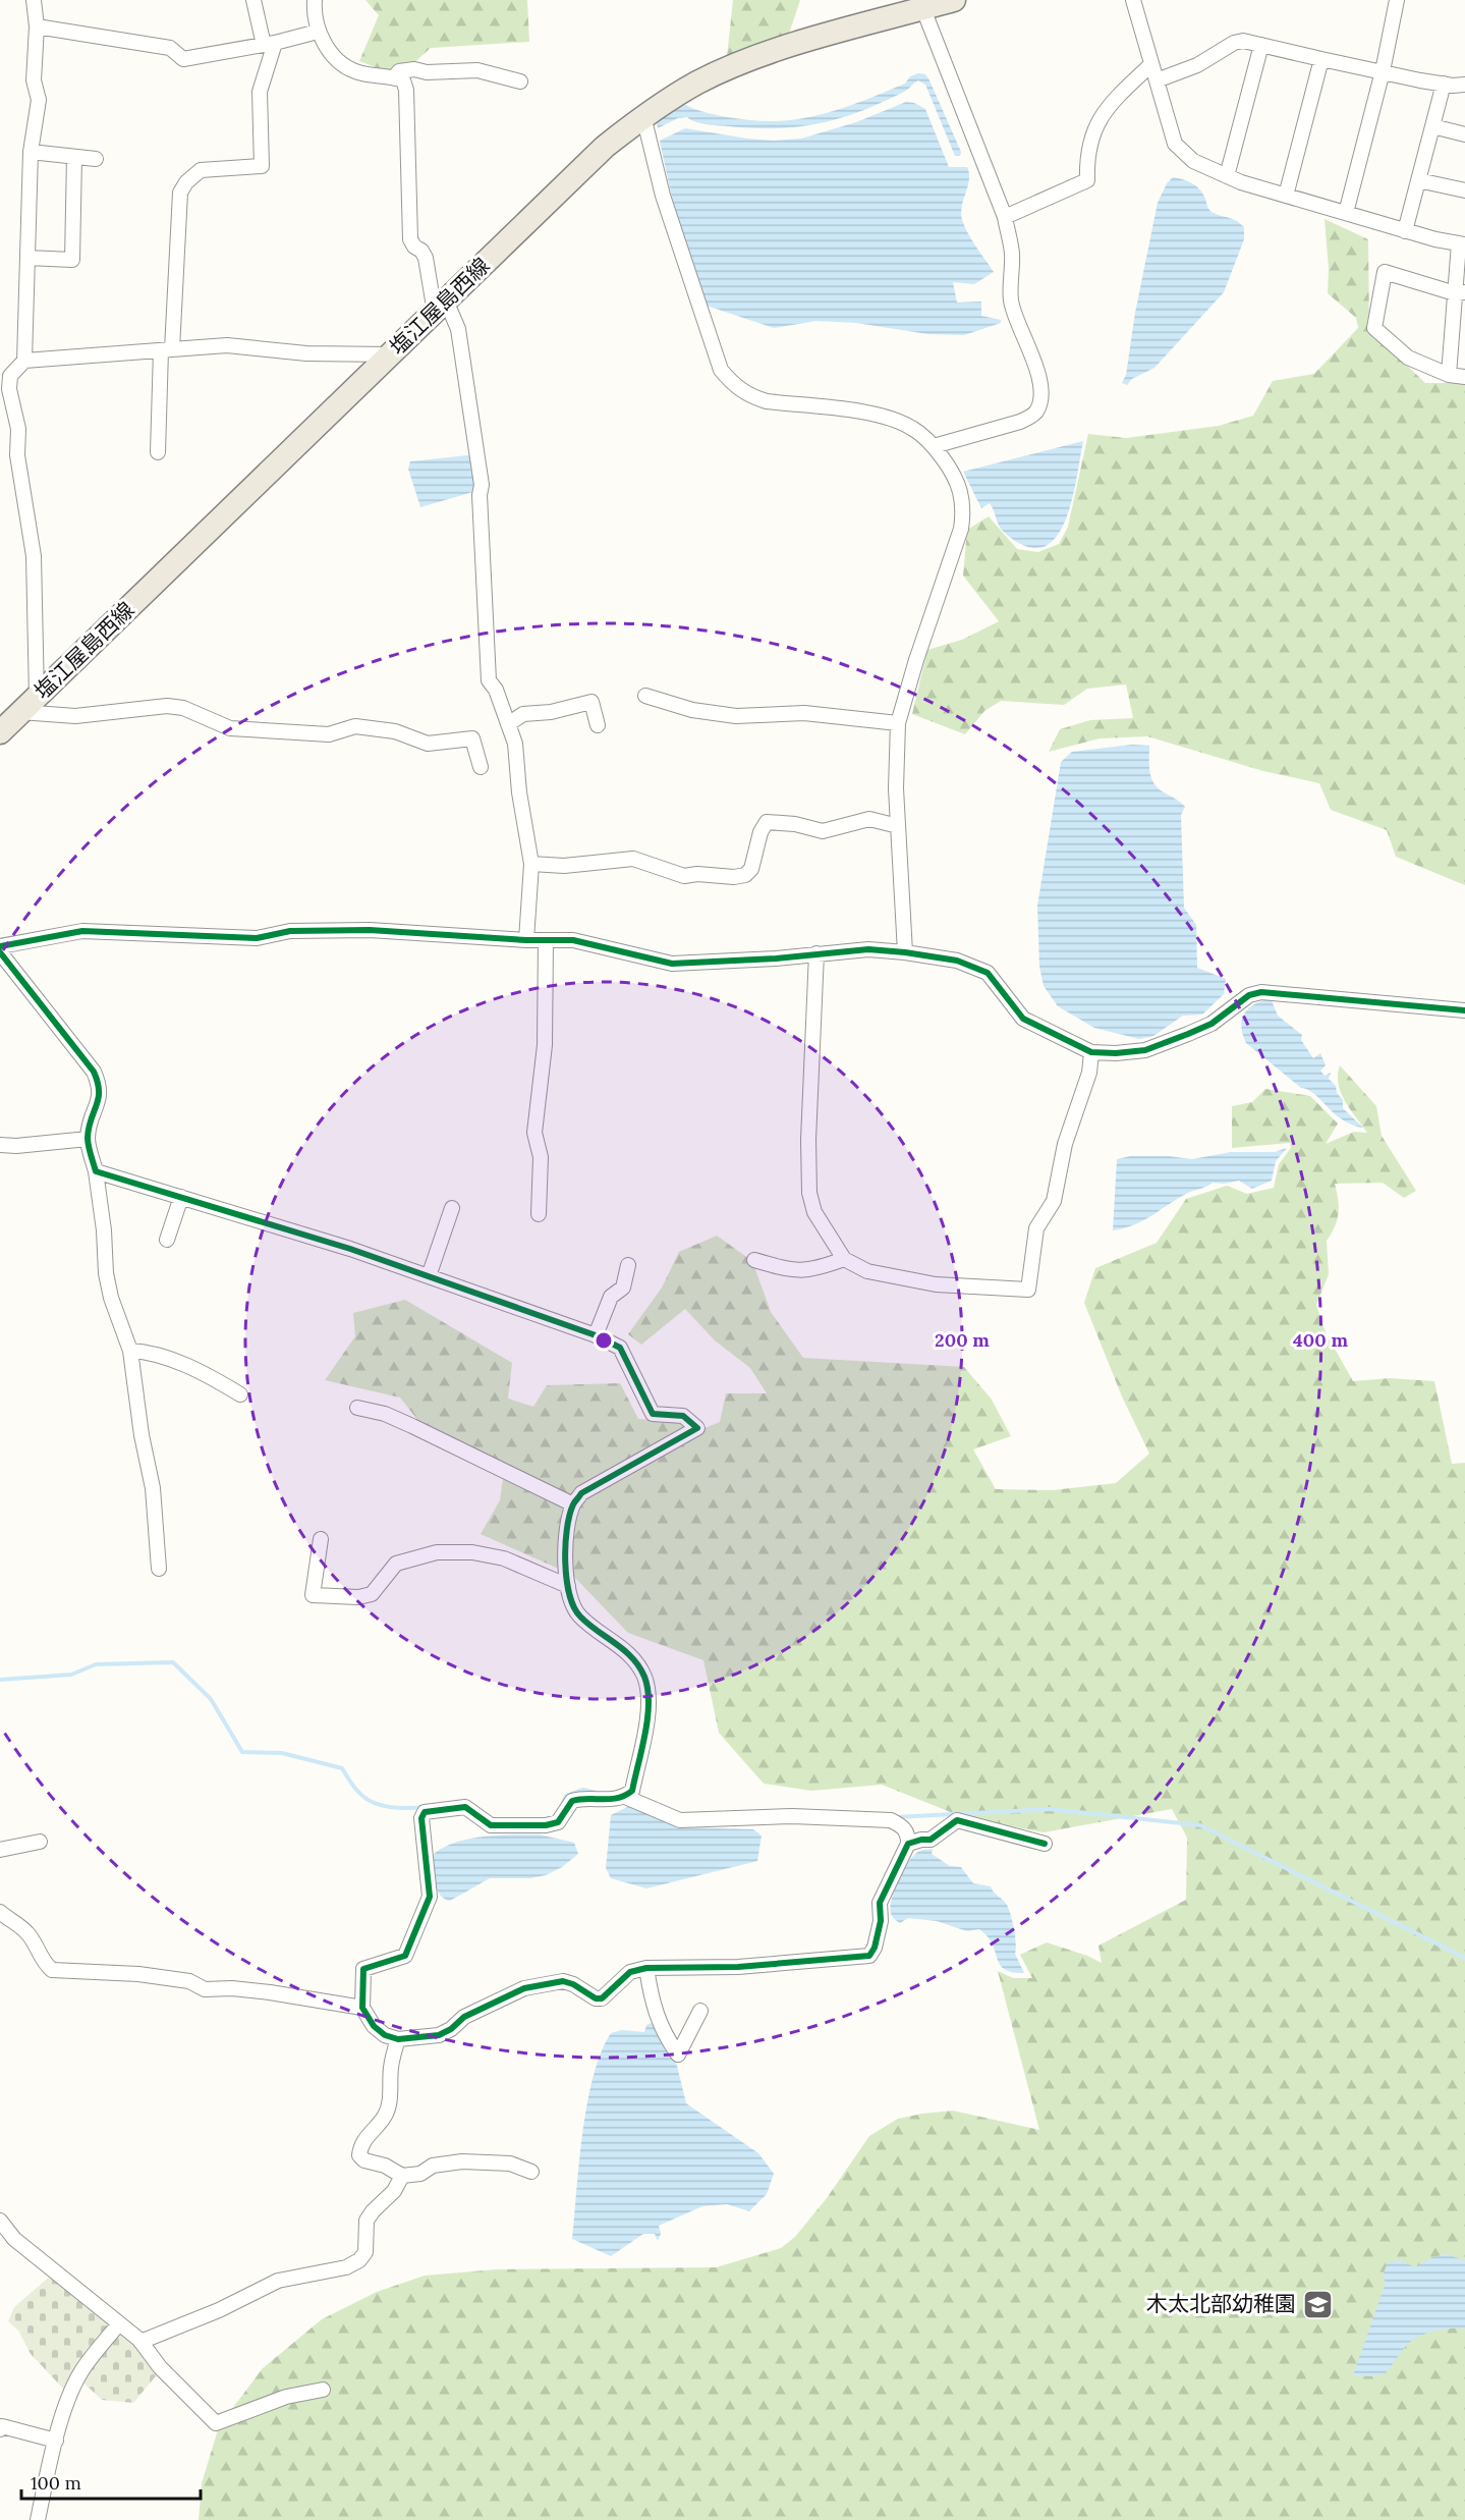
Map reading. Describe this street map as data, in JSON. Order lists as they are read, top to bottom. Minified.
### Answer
{"streets":{"main road":["塩江屋島西線"]},"places":{"school or university":["木太北部幼稚園"]},"scale_bar":"100 m","rings":["200 m","400 m"]}
